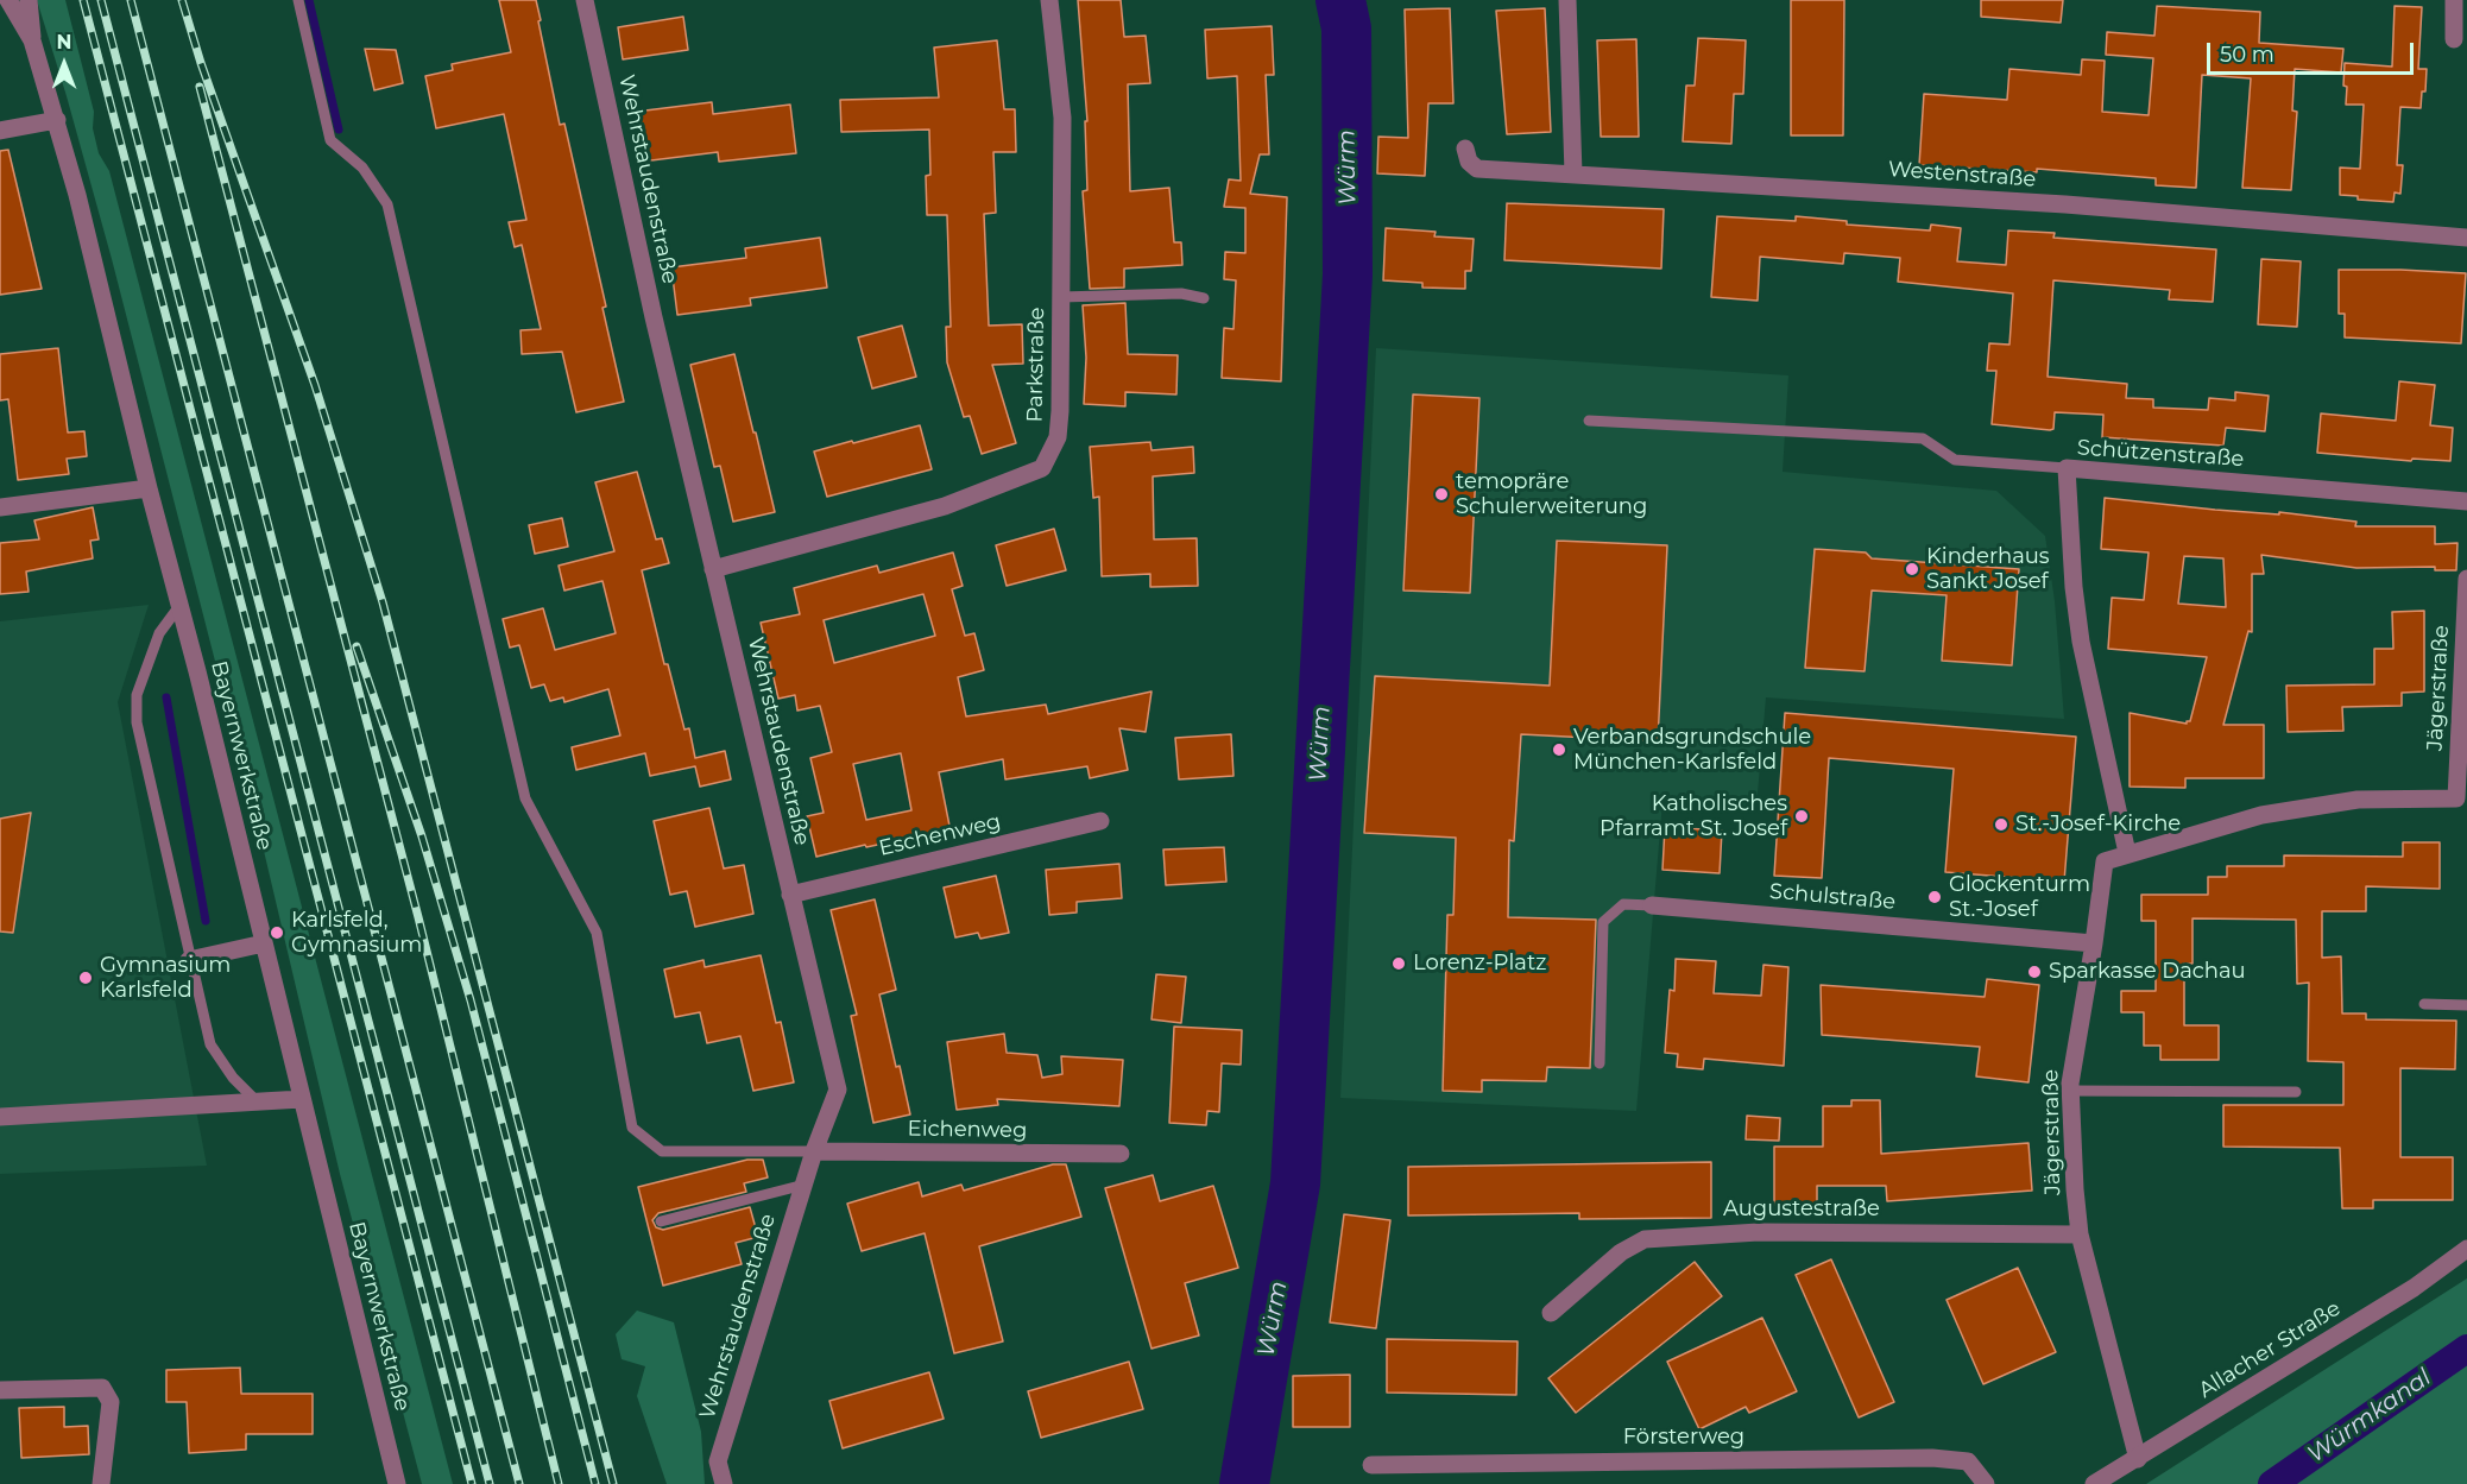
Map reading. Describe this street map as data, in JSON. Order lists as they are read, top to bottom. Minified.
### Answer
{"streets":{"street":["Westenstraße","Wehrstaudenstraße","Parkstraße","Schützenstraße","Jägerstraße","Bayernwerkstraße","Eschenweg","Schulstraße","Eichenweg","Augustestraße","Allacher Straße","Försterweg"]},"crossings":[["Wehrstaudenstraße","Parkstraße"],["Wehrstaudenstraße","Eschenweg"],["Wehrstaudenstraße","Eichenweg"],["Schützenstraße","Jägerstraße"],["Jägerstraße","Schulstraße"],["Jägerstraße","Augustestraße"],["Jägerstraße","Allacher Straße"]],"water":["Würm","Würmkanal"],"places":["temopräre Schulerweiterung","Kinderhaus Sankt Josef","Verbandsgrundschule München-Karlsfeld","Katholisches Pfarramt St. Josef","St.-Josef-Kirche","Glockenturm St.-Josef","Karlsfeld, Gymnasium","Lorenz-Platz","Sparkasse Dachau","Gymnasium Karlsfeld"],"scale_bar":"50 m","north":"top"}
